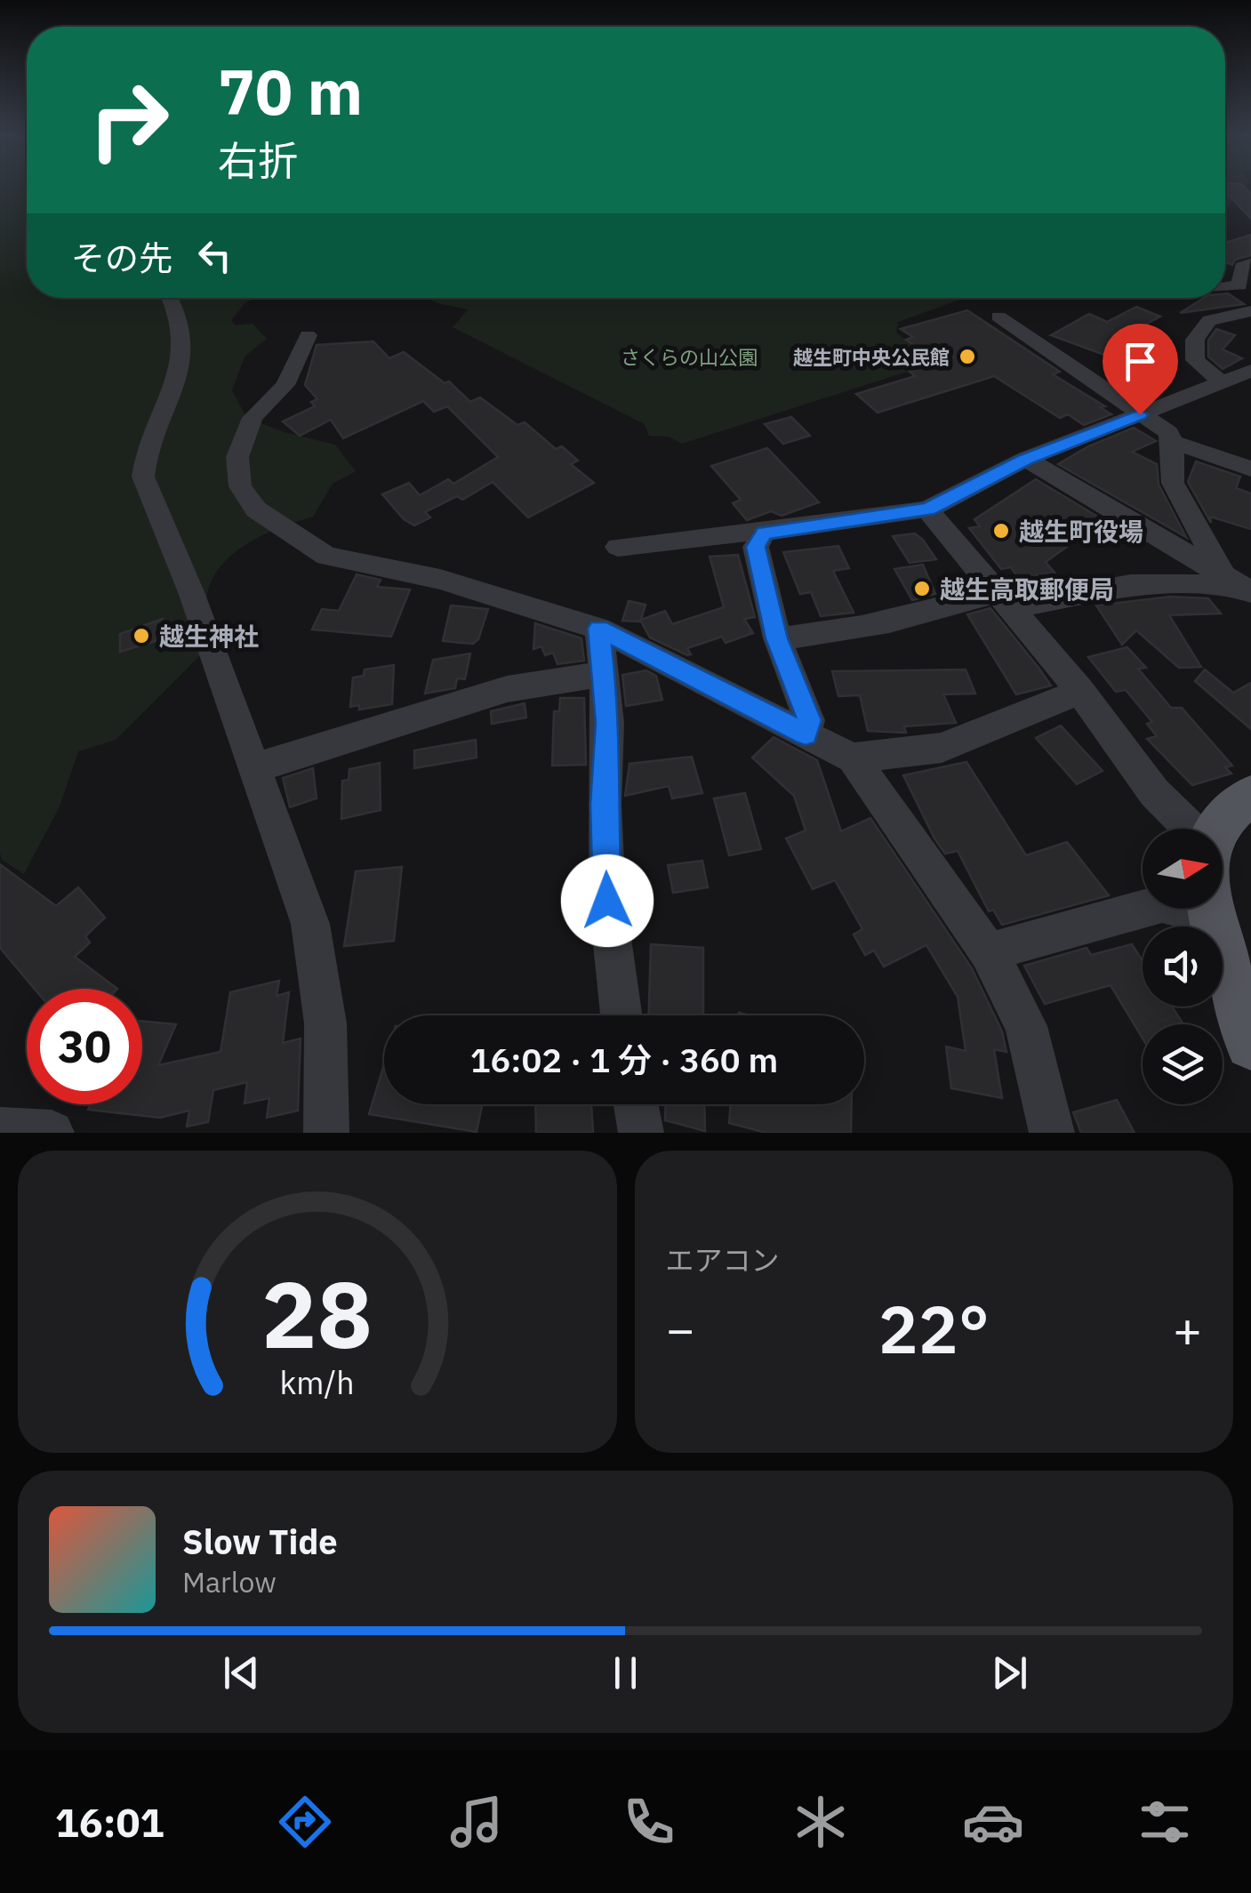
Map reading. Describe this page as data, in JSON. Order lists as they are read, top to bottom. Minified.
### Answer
{"parks":["さくらの山公園"],"places":["越生町中央公民館","越生町役場","越生高取郵便局","越生神社"],"north":"right","page":{"turn":["70 m","右折"],"then":"その先","limit":"30","trip":"16:02 · 1 分 · 360 m","tile":"エアコン","heat":["−","22°","+"],"song":["Slow Tide","Marlow"],"tabs":"16:01","gauge":["28","km/h"]}}
